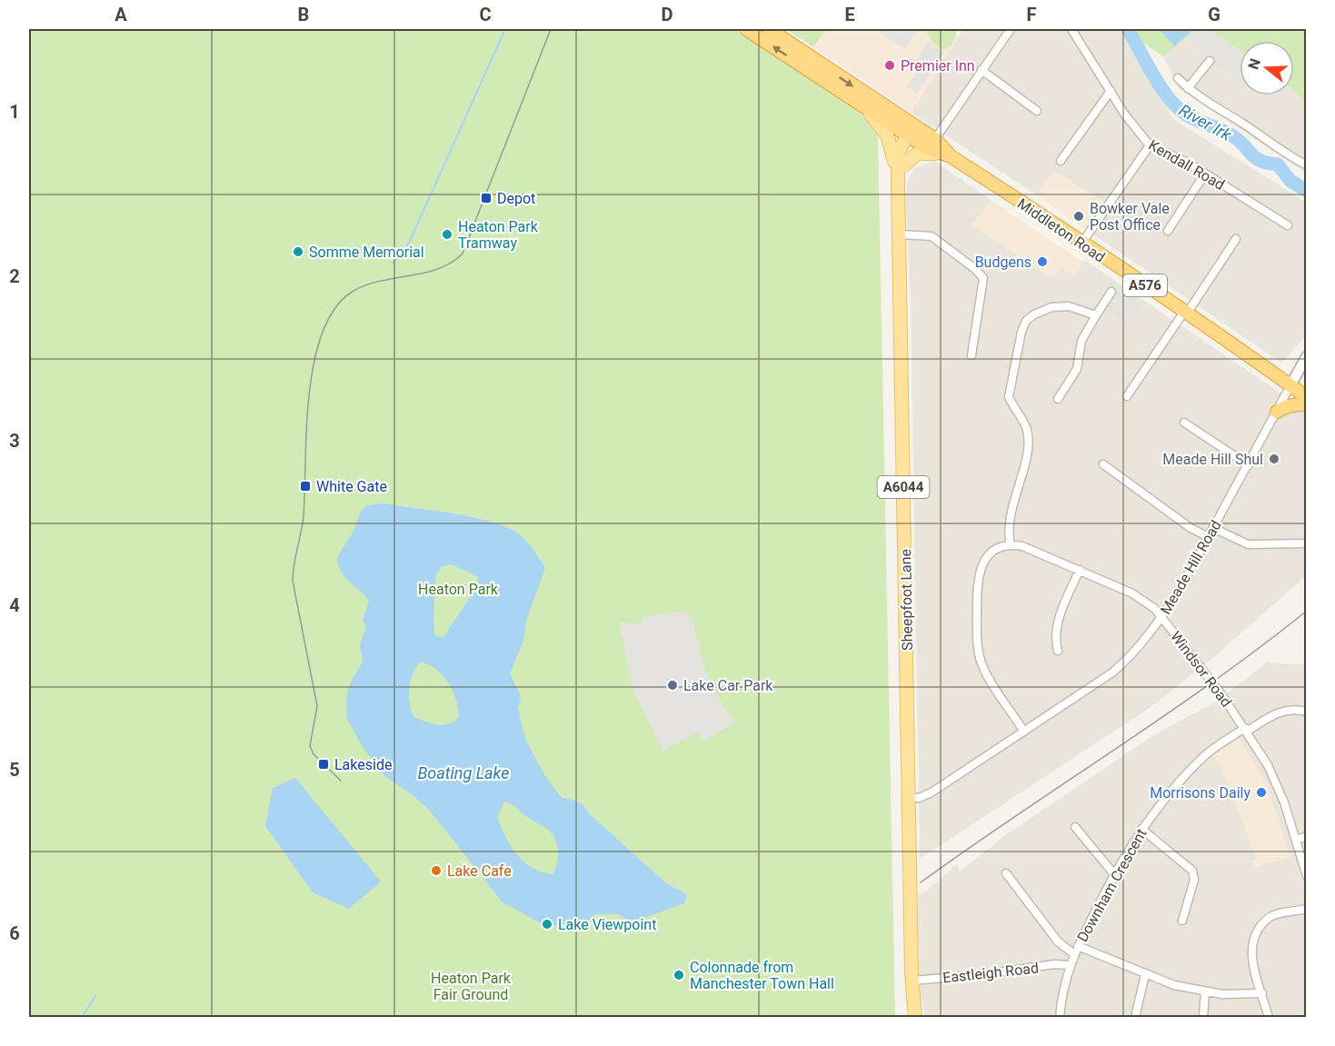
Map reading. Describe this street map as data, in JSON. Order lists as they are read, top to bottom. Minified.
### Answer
{"streets":{"highway":["Middleton Road","A576"],"main road":["A6044","Sheepfoot Lane"],"street":["Kendall Road","Meade Hill Road","Windsor Road","Downham Crescent","Eastleigh Road"]},"crossings":[["Middleton Road","A576"],["Middleton Road","Meade Hill Road"],["Middleton Road","Sheepfoot Lane"],["A576","Sheepfoot Lane"],["Meade Hill Road","Sheepfoot Lane"],["Meade Hill Road","Windsor Road"],["Sheepfoot Lane","Eastleigh Road"],["Windsor Road","Downham Crescent"],["Downham Crescent","Eastleigh Road"]],"water":["River Irk","Boating Lake"],"parks":["Heaton Park","Heaton Park Fair Ground"],"places":{"other":["Premier Inn","Bowker Vale Post Office","Heaton Park Tramway","Somme Memorial","Budgens","Meade Hill Shul","Lake Car Park","Morrisons Daily","Lake Cafe","Lake Viewpoint","Colonnade from Manchester Town Hall"],"transit":["Depot","White Gate","Lakeside"]},"north":"left","grid":{"columns":["A","B","C","D","E","F","G"],"rows":["1","2","3","4","5","6"]}}
